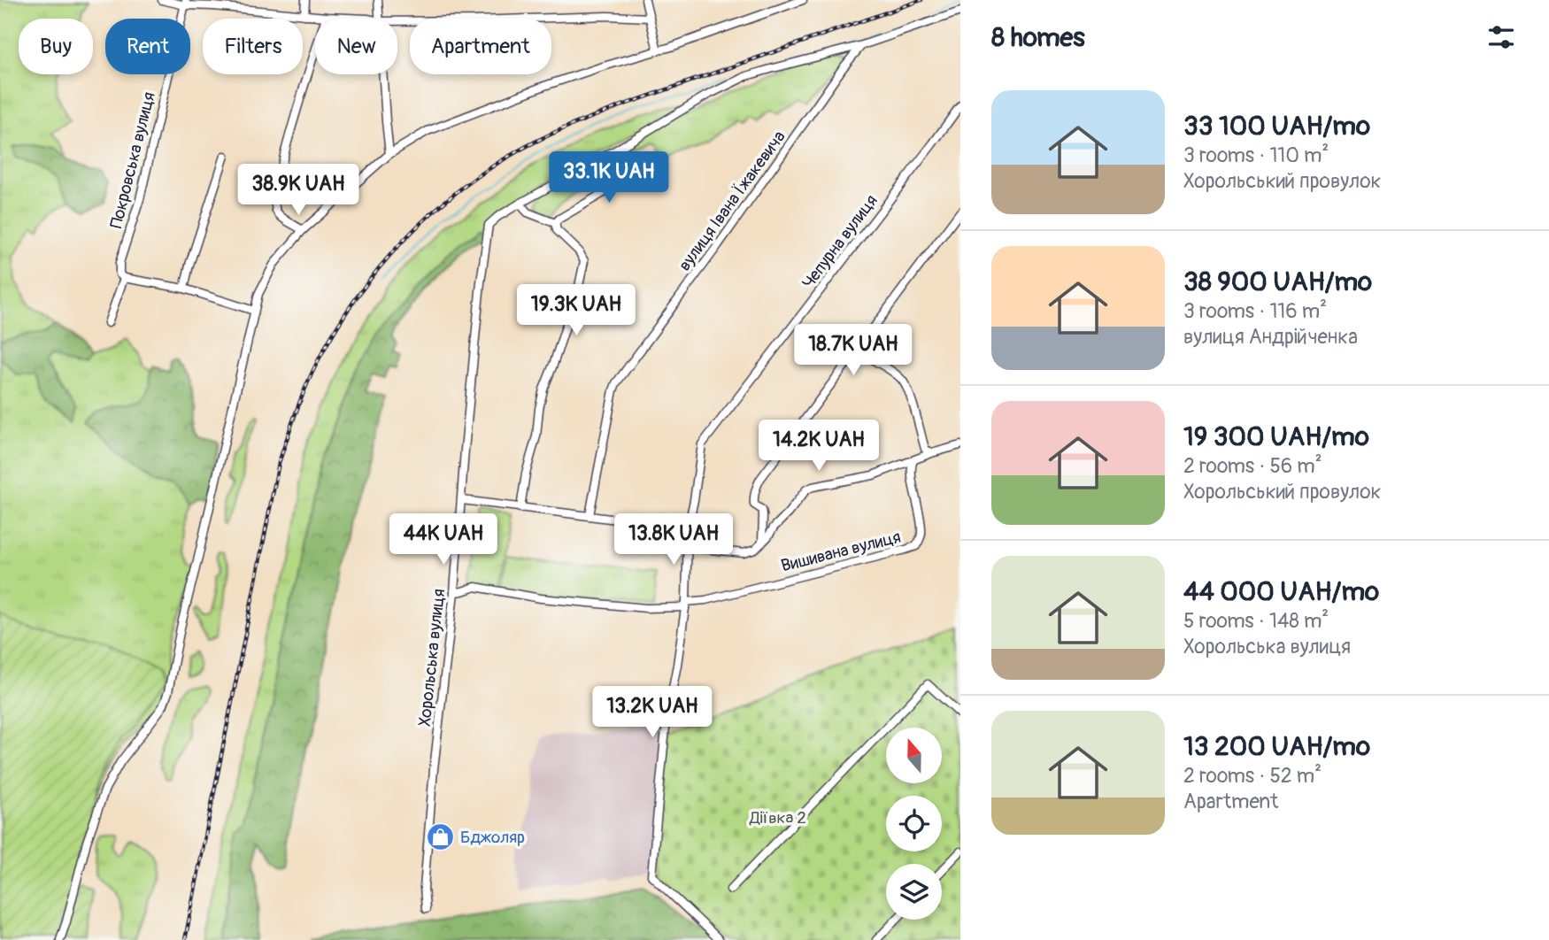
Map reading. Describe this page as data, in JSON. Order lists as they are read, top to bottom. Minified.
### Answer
{"streets":{"street":["Покровська вулиця","вулиця Івана Їжакевича","Чепурна вулиця","Вишивана вулиця","Хорольська вулиця"]},"crossings":[["Чепурна вулиця","Вишивана вулиця"],["Вишивана вулиця","Хорольська вулиця"]],"parks":["Діївка 2"],"places":{"shop":["Бджоляр"]},"north":"top","page":{"heading":"8 homes","chip":["Buy","Rent","Filters","New","Apartment"],"list":[{"name":"33 100 UAH/mo","note":"3 rooms · 110 m² · Хорольський провулок"},{"name":"38 900 UAH/mo","note":"3 rooms · 116 m² · вулиця Андрійченка"},{"name":"19 300 UAH/mo","note":"2 rooms · 56 m² · Хорольський провулок"},{"name":"44 000 UAH/mo","note":"5 rooms · 148 m² · Хорольська вулиця"},{"name":"13 200 UAH/mo","note":"2 rooms · 52 m² · Apartment"}],"price":["33.1K UAH","38.9K UAH","19.3K UAH","18.7K UAH","14.2K UAH","44K UAH","13.8K UAH","13.2K UAH"]}}
